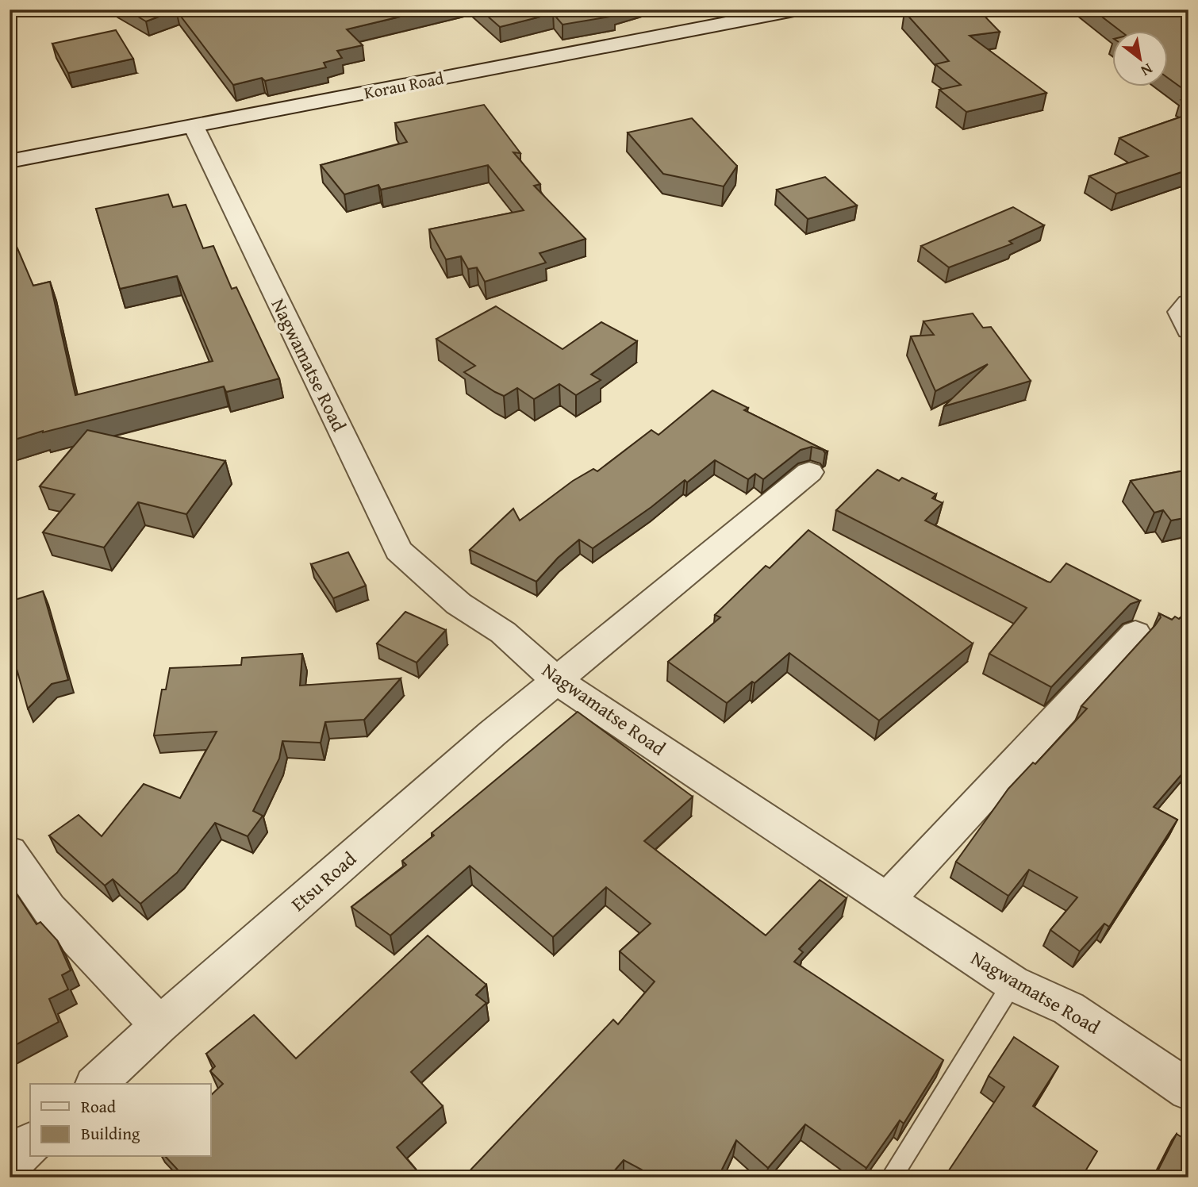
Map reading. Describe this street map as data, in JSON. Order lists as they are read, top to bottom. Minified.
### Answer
{"streets":{"street":["Korau Road","Nagwamatse Road","Etsu Road"]},"crossings":[["Korau Road","Nagwamatse Road"],["Nagwamatse Road","Etsu Road"]],"legend":["Road","Building"],"north":"bottom right"}
